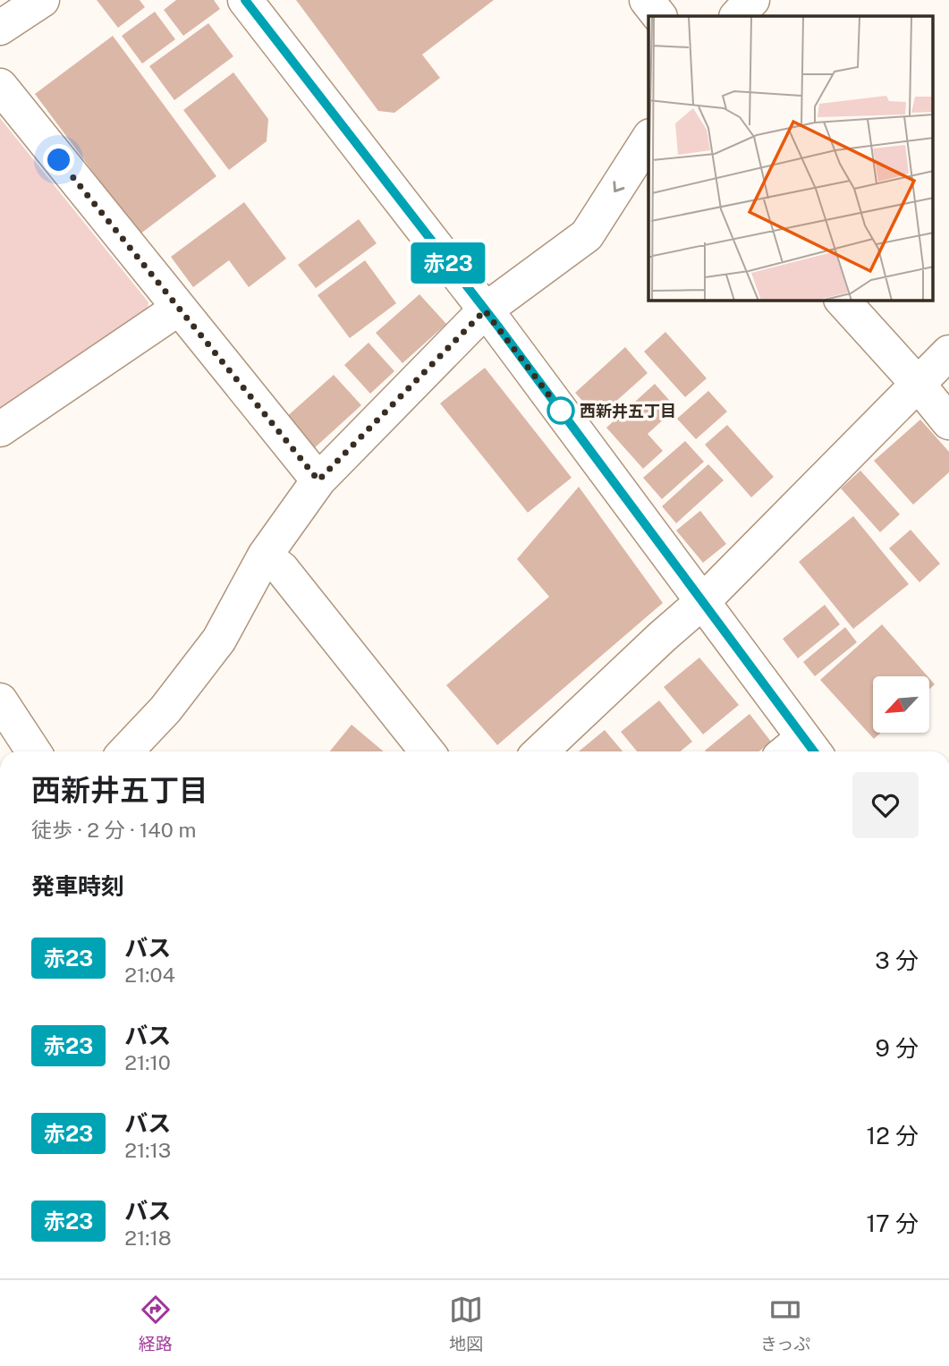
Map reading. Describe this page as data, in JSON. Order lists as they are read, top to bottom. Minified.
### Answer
{"places":["西新井五丁目"],"lines":["bus line 赤23"],"north":"bottom left","page":{"on_map":"赤23","heading":[["西新井五丁目","徒歩 · 2 分 · 140 m"],"発車時刻"],"list":[{"mark":"赤23","name":"バス","note":"21:04","value":"3 分"},{"mark":"赤23","name":"バス","note":"21:10","value":"9 分"},{"mark":"赤23","name":"バス","note":"21:13","value":"12 分"},{"mark":"赤23","name":"バス","note":"21:18","value":"17 分"}],"tabs":["経路","地図","きっぷ"]}}
